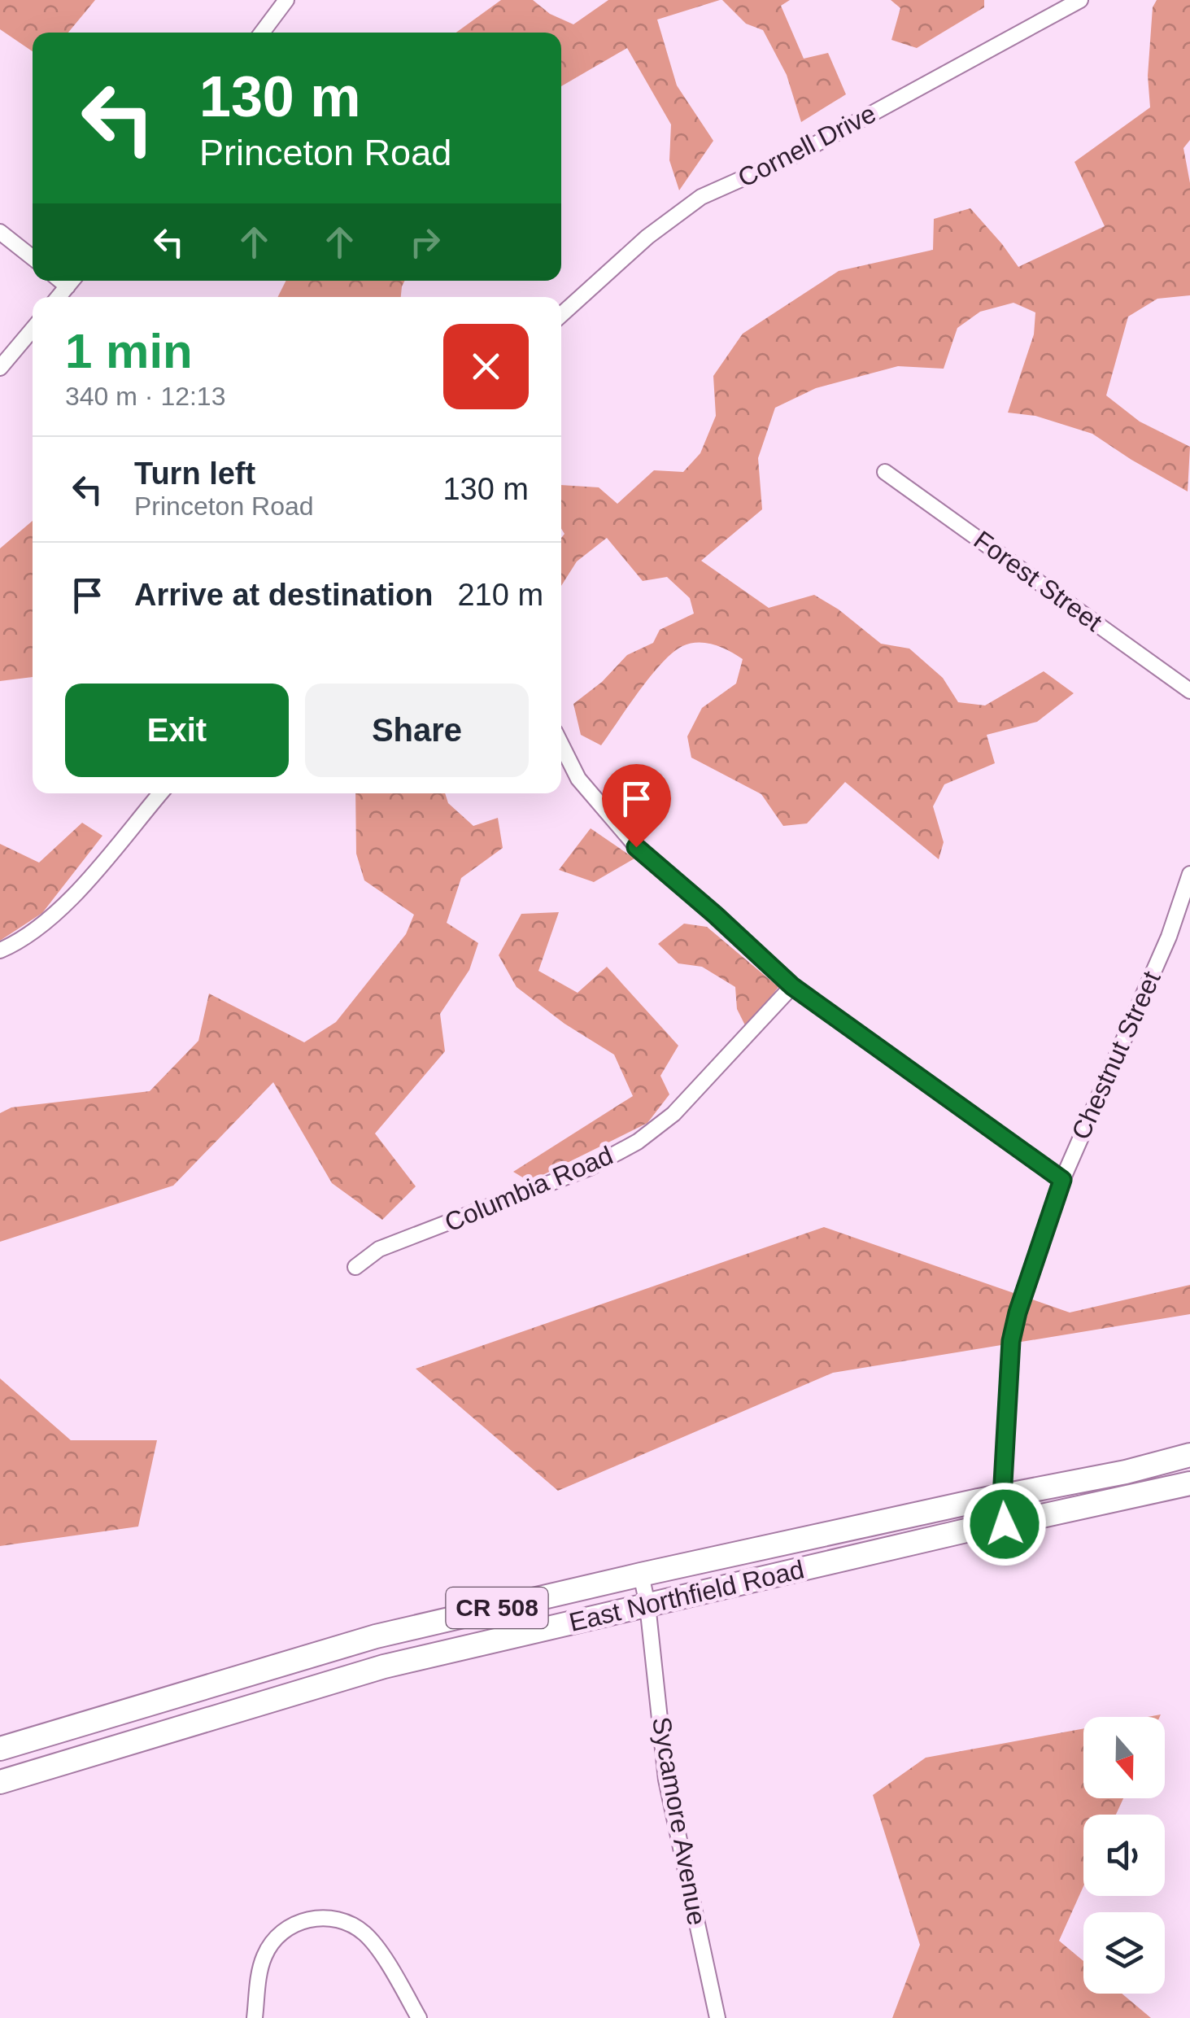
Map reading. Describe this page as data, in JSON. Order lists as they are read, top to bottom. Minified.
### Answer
{"streets":{"main road":["East Northfield Road","CR 508"],"street":["Cornell Drive","Forest Street","Chestnut Street","Columbia Road","Sycamore Avenue"]},"crossings":[["Chestnut Street","East Northfield Road"],["East Northfield Road","Sycamore Avenue"]],"north":"bottom","page":{"turn":["130 m","Princeton Road"],"heading":["1 min","340 m · 12:13"],"list":[{"name":"Turn left","note":"Princeton Road","value":"130 m"},{"name":"Arrive at destination","value":"210 m"}],"buttons":["Exit","Share"]}}
